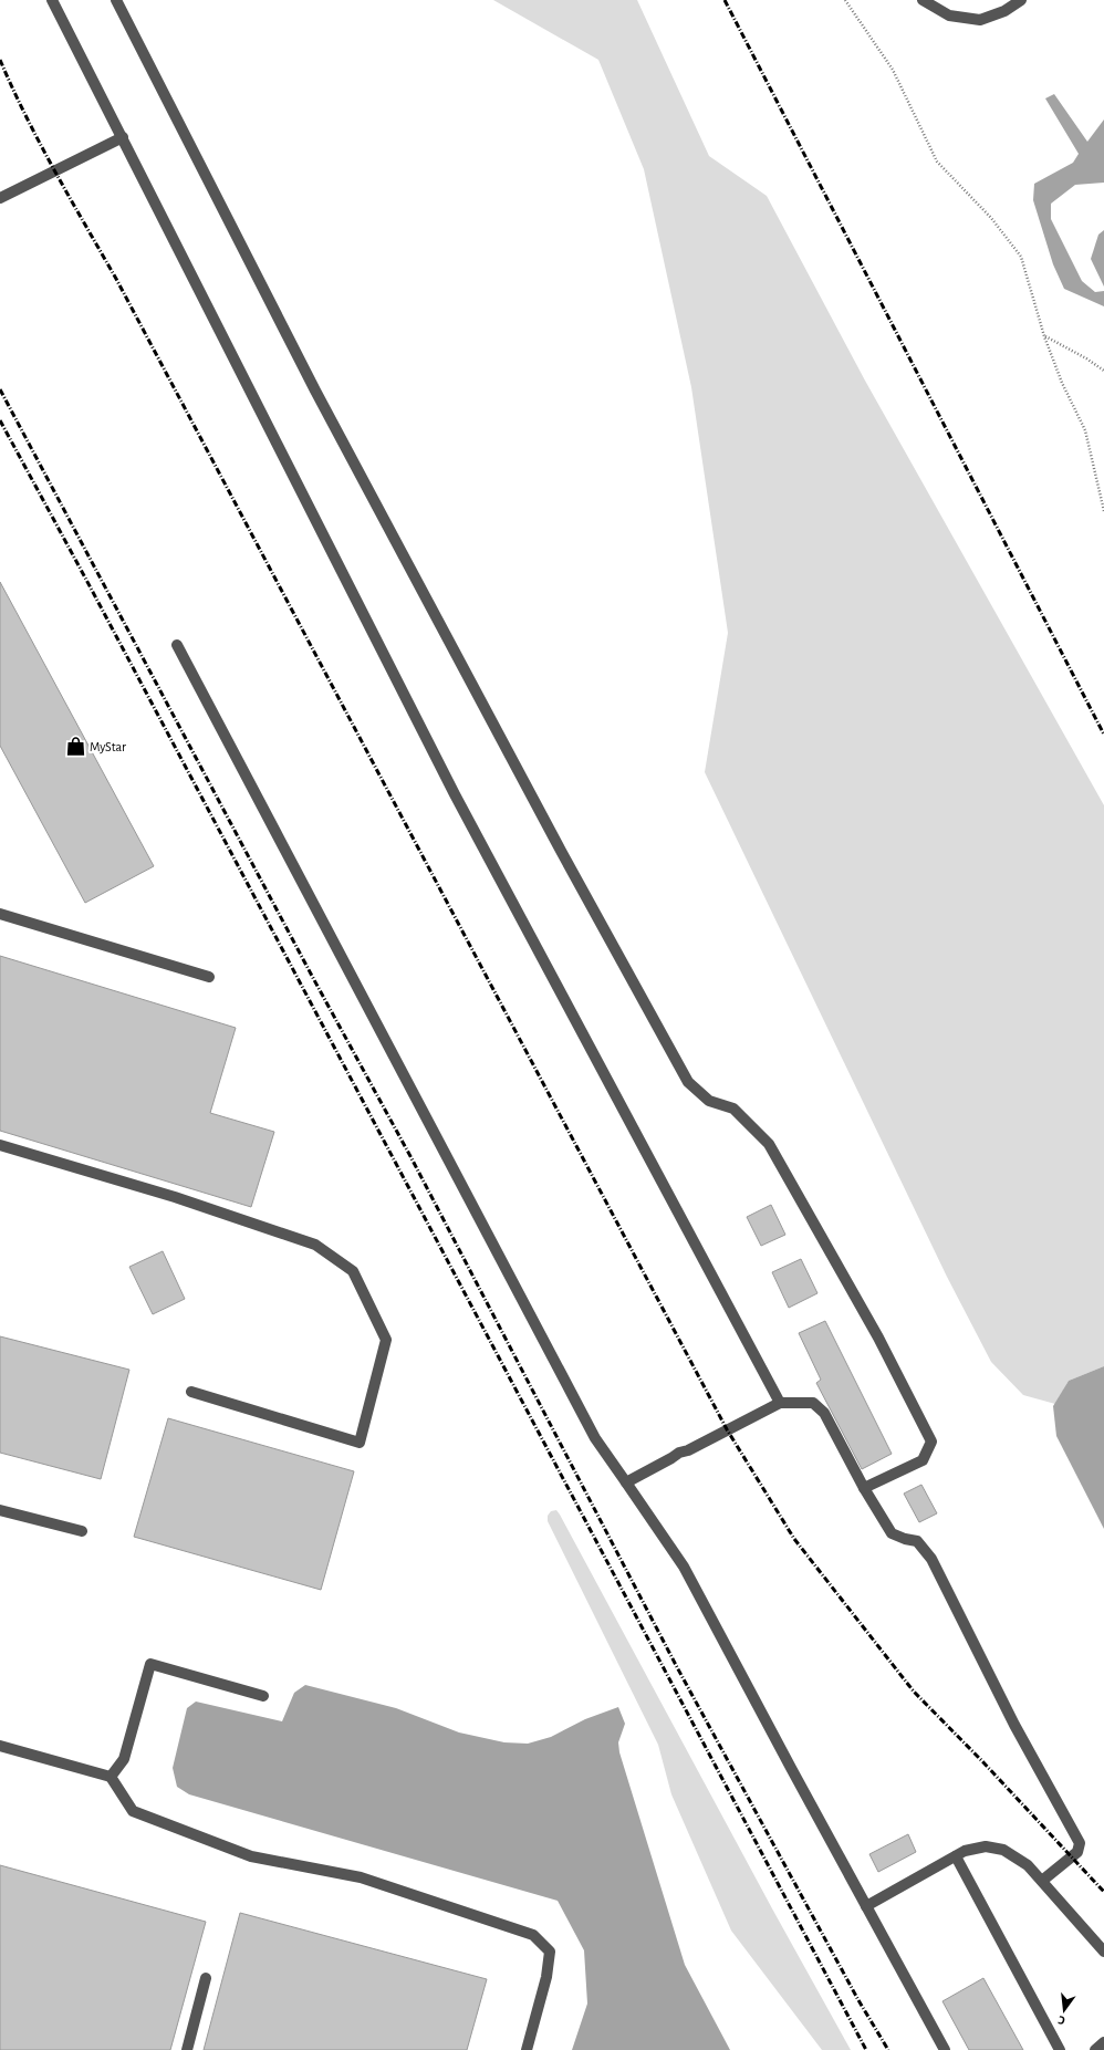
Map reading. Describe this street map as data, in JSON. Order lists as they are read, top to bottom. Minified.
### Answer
{"places":{"shop":["MyStar"]},"north":"bottom"}
